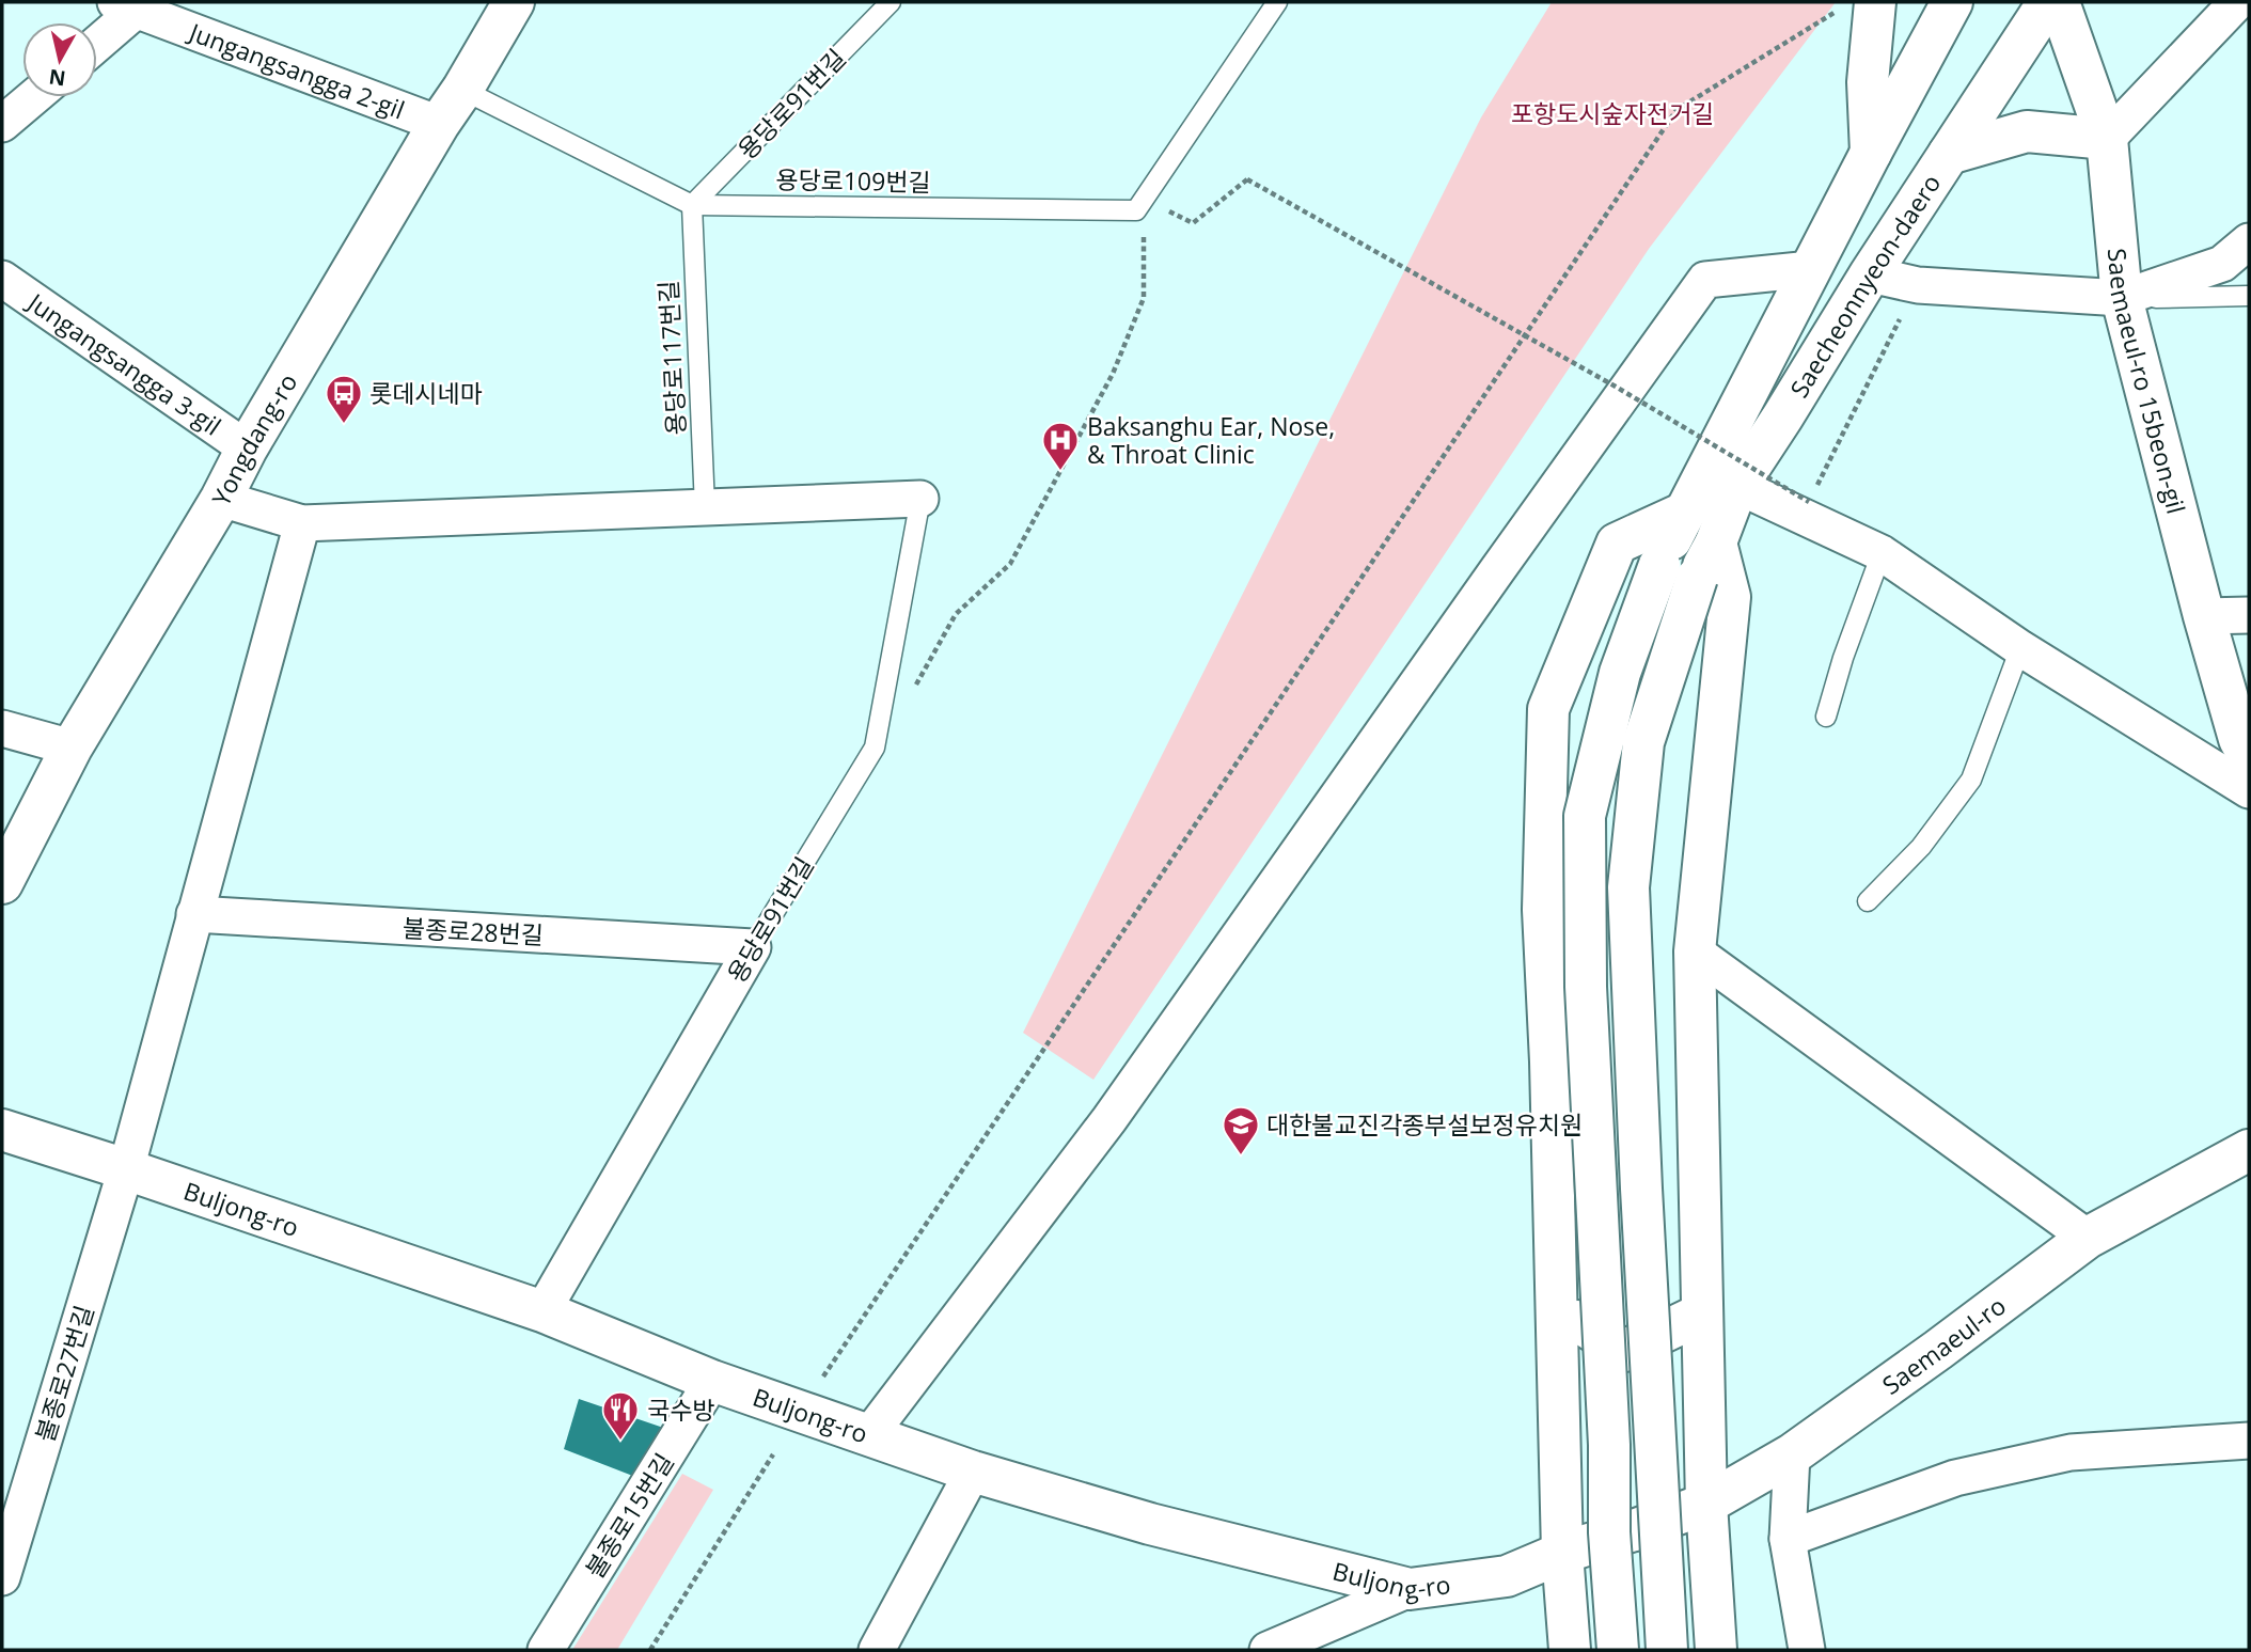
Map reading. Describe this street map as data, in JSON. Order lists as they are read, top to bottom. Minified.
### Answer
{"streets":{"main road":["Saecheonnyeon-daero","Saemaeul-ro 15beon-gil","Yongdang-ro","Buljong-ro","Saemaeul-ro"],"street":["Jungangsangga 2-gil","용당로91번길","Jungangsangga 3-gil","불종로28번길","불종로27번길","불종로15번길"],"lane":["용당로109번길","용당로117번길"]},"crossings":[["Jungangsangga 2-gil","Yongdang-ro"],["용당로91번길","용당로109번길"],["용당로91번길","용당로117번길"],["용당로91번길","불종로28번길"],["용당로91번길","Buljong-ro"],["용당로109번길","용당로117번길"],["용당로109번길","Yongdang-ro"],["Jungangsangga 3-gil","Yongdang-ro"],["Buljong-ro","Saemaeul-ro"],["Buljong-ro","불종로27번길"],["Buljong-ro","불종로15번길"]],"parks":["포항도시숲자전거길"],"places":{"bus stop":["롯데시네마"],"hospital":["Baksanghu Ear, Nose, & Throat Clinic"],"school or university":["대한불교진각종부설보정유치원"],"restaurant":["국수방"]},"north":"bottom"}
